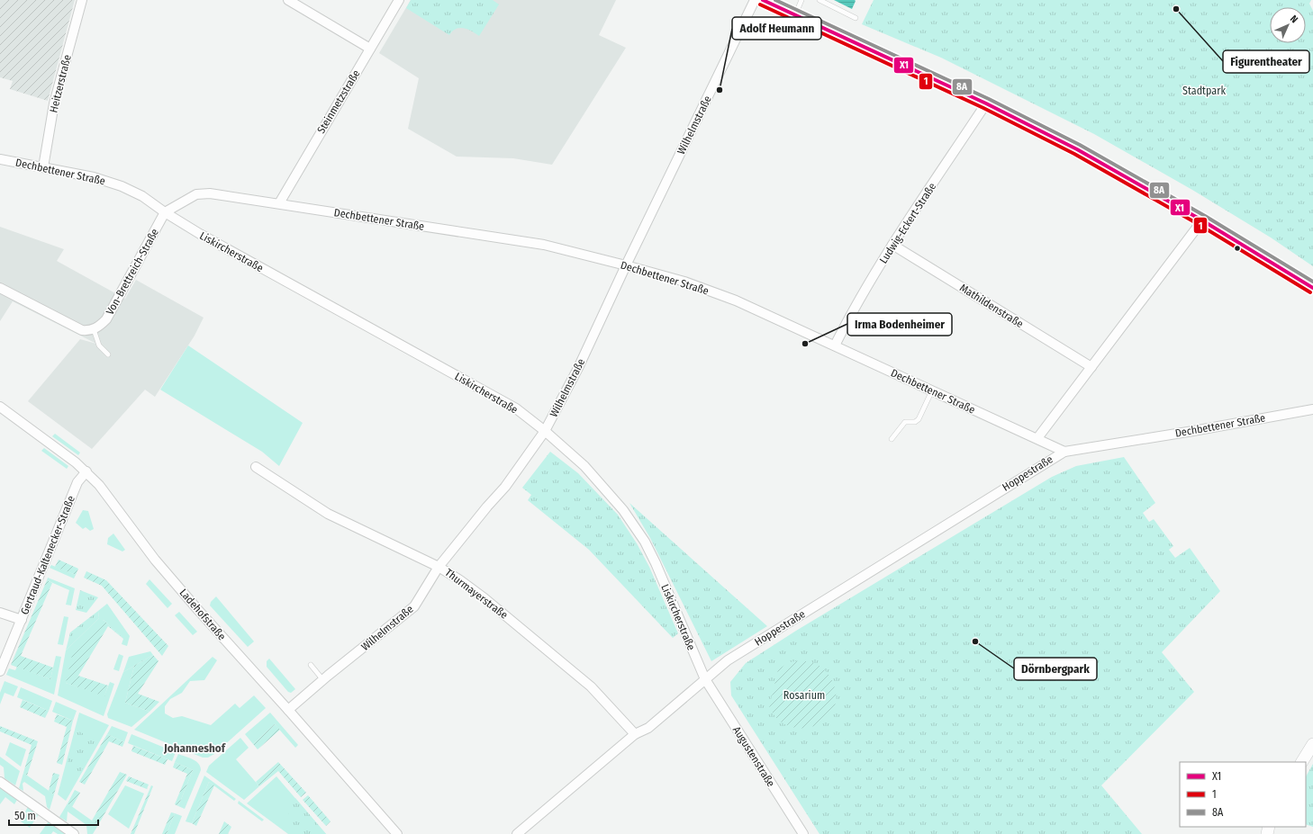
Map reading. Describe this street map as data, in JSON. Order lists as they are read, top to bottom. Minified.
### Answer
{"streets":{"street":["Heitzerstraße","Steinmetzstraße","Wilhelmstraße","Dechbettener Straße","Ludwig-Eckert-Straße","Liskircherstraße","Von-Brettreich-Straße","Mathildenstraße","Hoppestraße","Gertraud-Kaltenecker-Straße","Thurmayerstraße","Ladehofstraße","Augustenstraße"]},"crossings":[["Heitzerstraße","Dechbettener Straße"],["Steinmetzstraße","Dechbettener Straße"],["Wilhelmstraße","Dechbettener Straße"],["Wilhelmstraße","Liskircherstraße"],["Wilhelmstraße","Thurmayerstraße"],["Wilhelmstraße","Ladehofstraße"],["Dechbettener Straße","Ludwig-Eckert-Straße"],["Dechbettener Straße","Liskircherstraße"],["Dechbettener Straße","Von-Brettreich-Straße"],["Dechbettener Straße","Hoppestraße"],["Ludwig-Eckert-Straße","Mathildenstraße"],["Liskircherstraße","Von-Brettreich-Straße"],["Liskircherstraße","Hoppestraße"],["Liskircherstraße","Augustenstraße"],["Hoppestraße","Thurmayerstraße"],["Hoppestraße","Augustenstraße"],["Gertraud-Kaltenecker-Straße","Ladehofstraße"]],"districts":["Johanneshof"],"parks":["Stadtpark","Rosarium"],"places":["Figurentheater","Adolf Heumann","Irma Bodenheimer","Dörnbergpark"],"lines":["transit line X1","transit line 8A","transit line 1"],"legend":["X1","1","8A"],"scale_bar":"50 m","north":"top right"}
